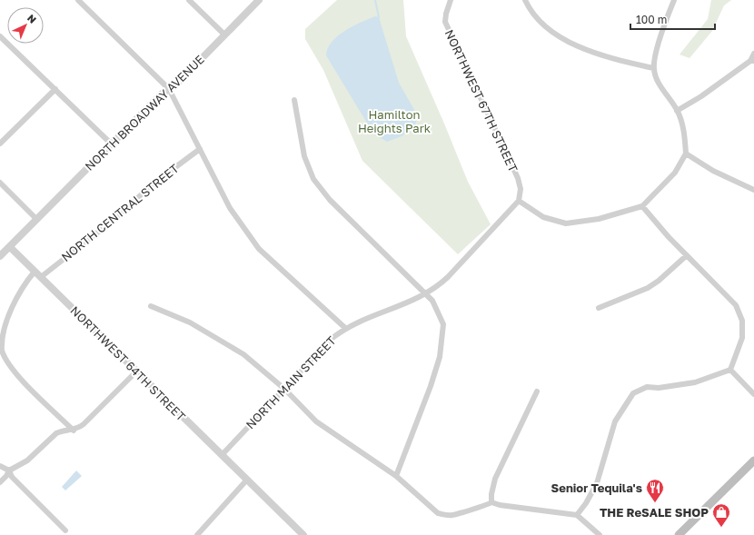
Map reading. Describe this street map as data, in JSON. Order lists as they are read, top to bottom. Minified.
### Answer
{"streets":{"street":["NORTHWEST 67TH STREET","NORTH BROADWAY AVENUE","NORTH CENTRAL STREET","NORTHWEST 64TH STREET","NORTH MAIN STREET"]},"crossings":[["NORTHWEST 67TH STREET","NORTH MAIN STREET"],["NORTH BROADWAY AVENUE","NORTHWEST 64TH STREET"],["NORTH CENTRAL STREET","NORTHWEST 64TH STREET"],["NORTHWEST 64TH STREET","NORTH MAIN STREET"]],"parks":["Hamilton Heights Park"],"places":{"restaurant":["Senior Tequila's"],"shop":["THE ReSALE SHOP"]},"scale_bar":"100 m","north":"top right"}
